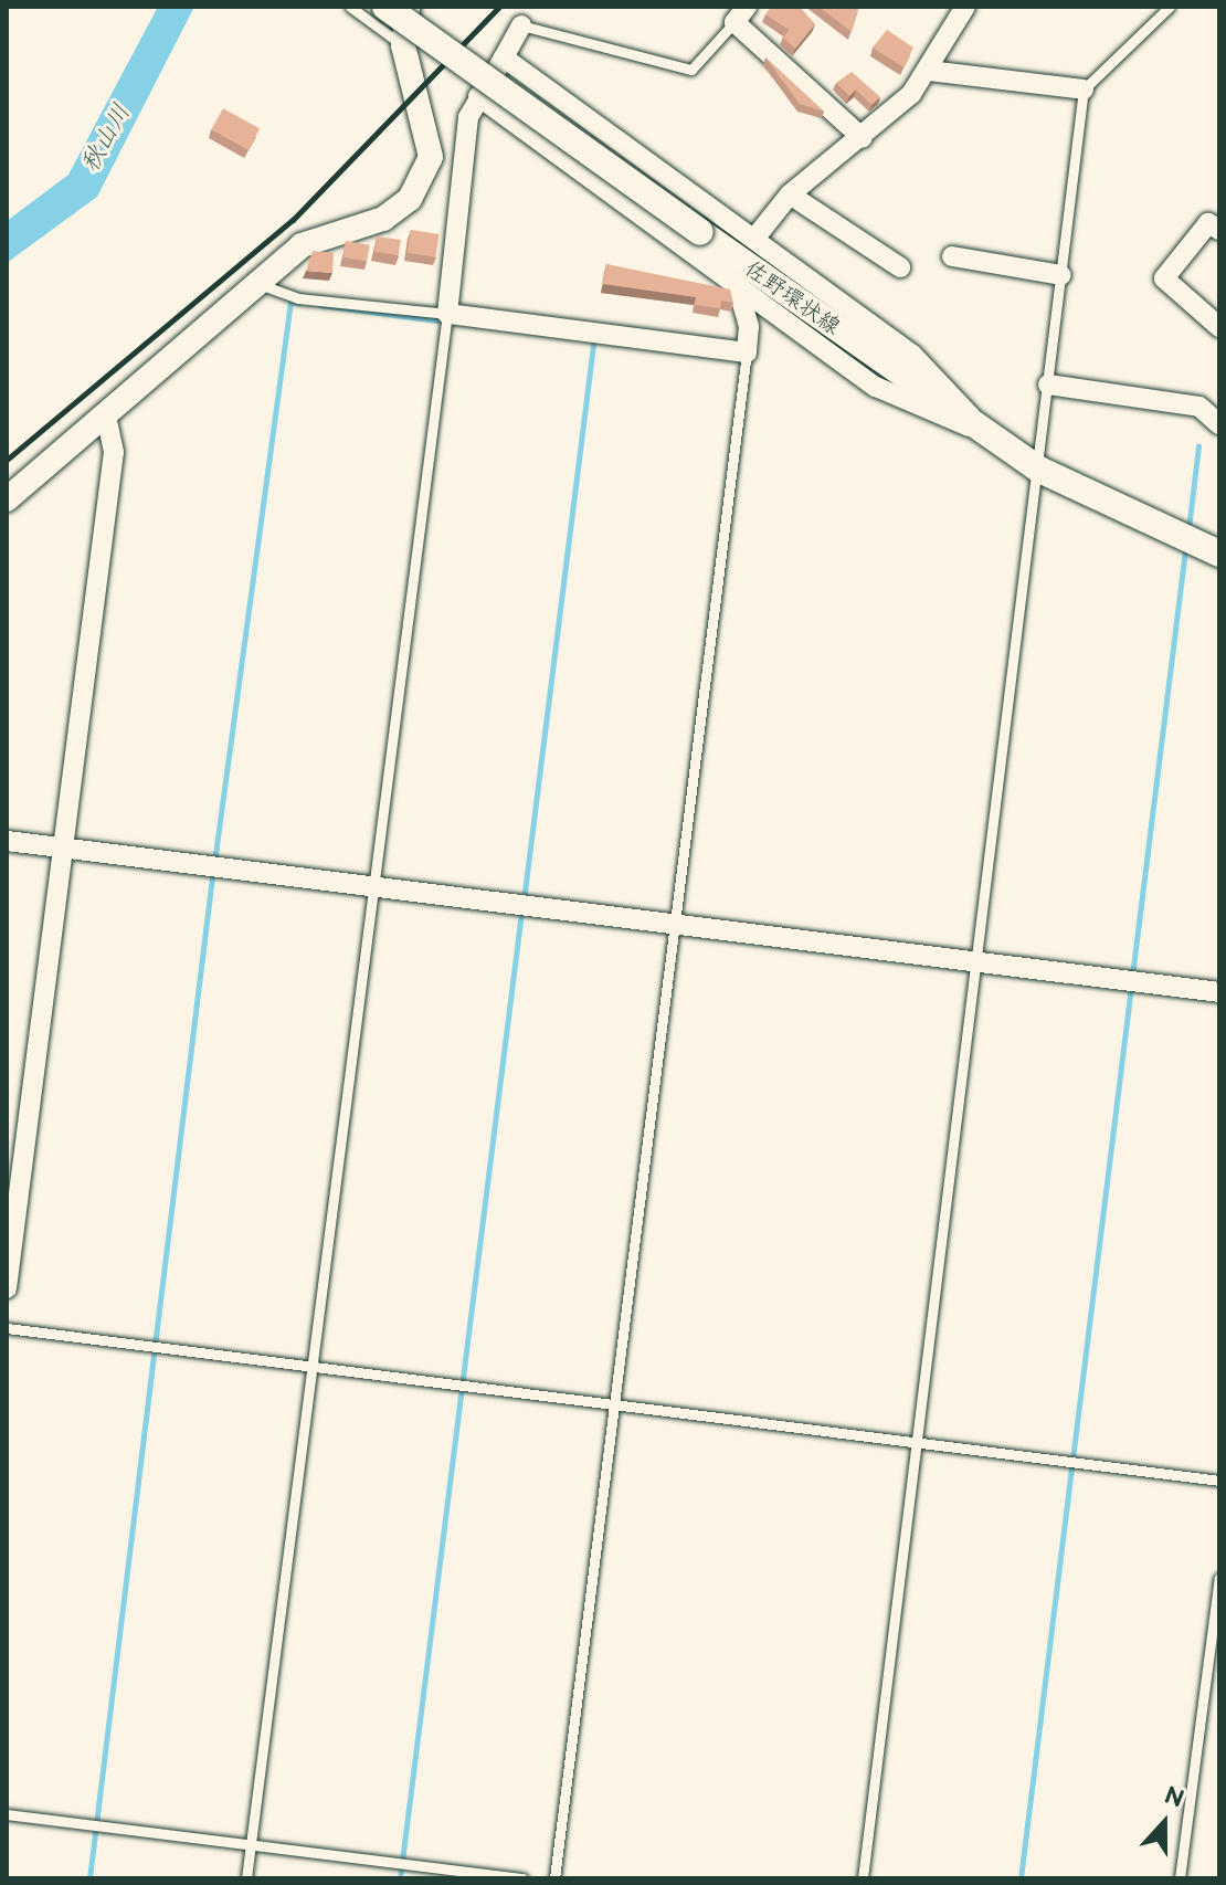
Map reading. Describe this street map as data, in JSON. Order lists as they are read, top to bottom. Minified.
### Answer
{"streets":{"main road":["佐野環状線"]},"water":["秋山川"],"north":"top"}
